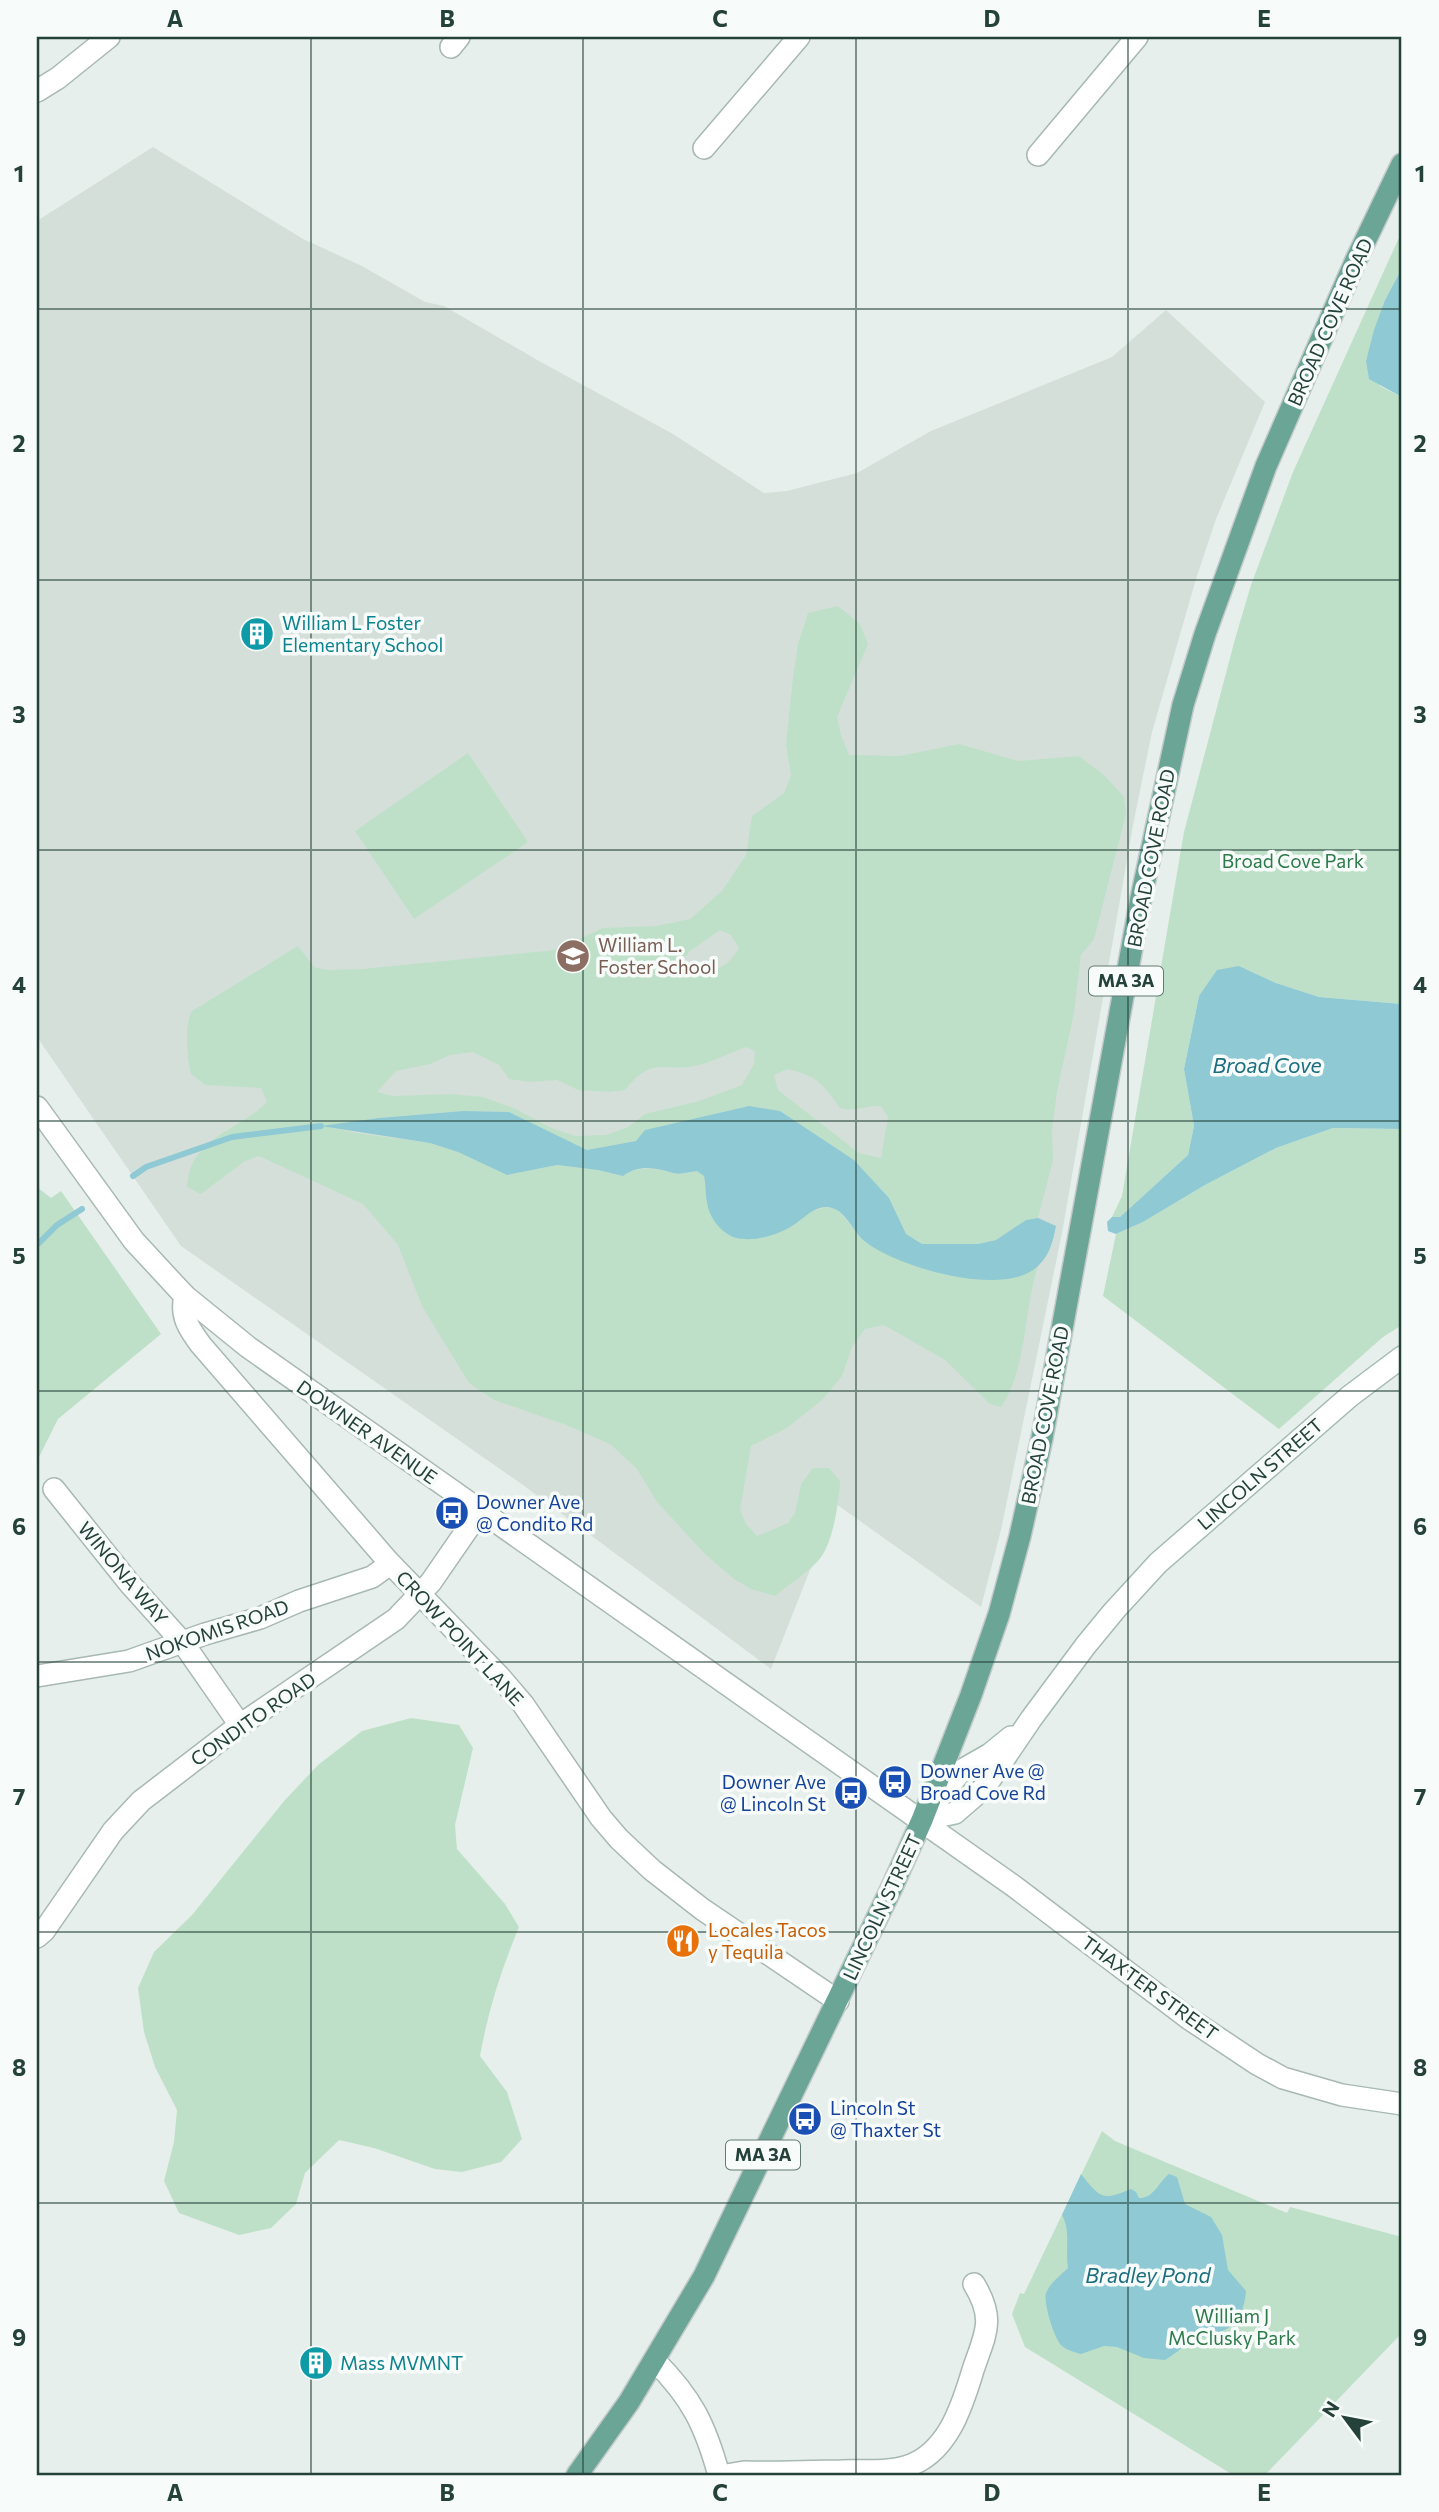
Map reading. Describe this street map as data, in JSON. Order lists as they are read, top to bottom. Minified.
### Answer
{"streets":{"main road":["BROAD COVE ROAD","MA 3A","LINCOLN STREET"],"street":["DOWNER AVENUE","WINONA WAY","NOKOMIS ROAD","CROW POINT LANE","CONDITO ROAD","THAXTER STREET"]},"crossings":[["BROAD COVE ROAD","DOWNER AVENUE"],["BROAD COVE ROAD","LINCOLN STREET"],["BROAD COVE ROAD","THAXTER STREET"],["DOWNER AVENUE","LINCOLN STREET"],["DOWNER AVENUE","CROW POINT LANE"],["DOWNER AVENUE","CONDITO ROAD"],["DOWNER AVENUE","THAXTER STREET"],["LINCOLN STREET","CROW POINT LANE"],["LINCOLN STREET","THAXTER STREET"],["WINONA WAY","NOKOMIS ROAD"],["WINONA WAY","CONDITO ROAD"],["NOKOMIS ROAD","CROW POINT LANE"],["CROW POINT LANE","CONDITO ROAD"]],"water":["Broad Cove","Bradley Pond"],"parks":["Broad Cove Park","William J McClusky Park"],"places":{"building":["William L Foster Elementary School","Mass MVMNT"],"school or university":["William L. Foster School"],"bus stop":["Downer Ave @ Condito Rd","Downer Ave @ Broad Cove Rd","Downer Ave @ Lincoln St","Lincoln St @ Thaxter St"],"restaurant":["Locales Tacos y Tequila"]},"north":"top left","grid":{"columns":["A","B","C","D","E"],"rows":["1","2","3","4","5","6","7","8","9"]}}
